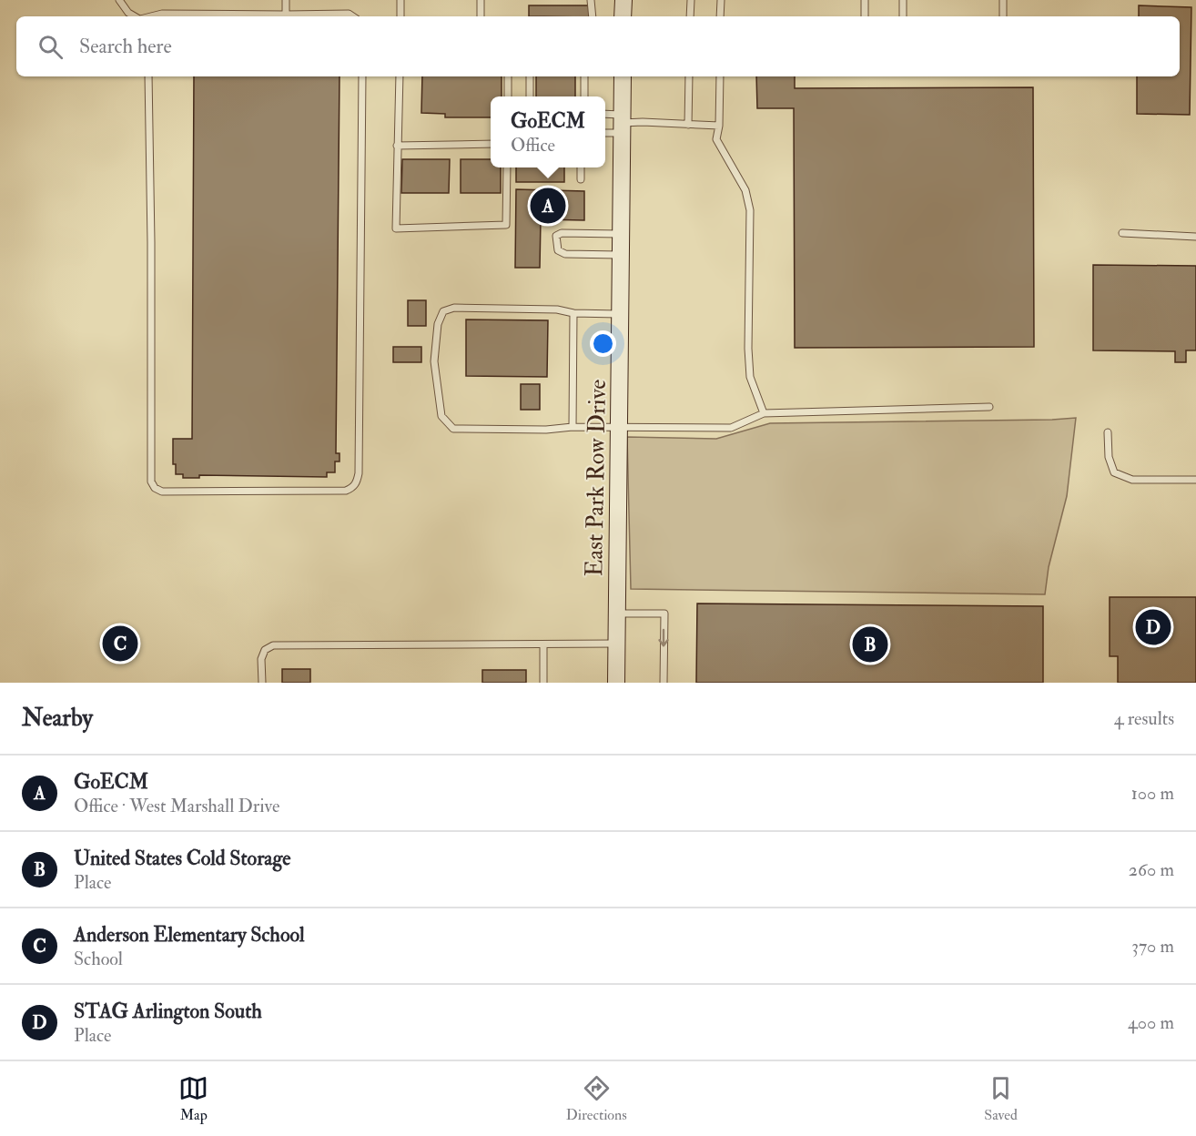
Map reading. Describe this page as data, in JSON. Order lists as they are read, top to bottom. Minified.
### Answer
{"streets":{"main road":["East Park Row Drive"]},"page":{"search":"Search here","popup":["GoECM","Office"],"pins":["A","D","C","B"],"heading":["Nearby","4 results"],"list":[{"mark":"A","name":"GoECM","note":"Office · West Marshall Drive","value":"100 m"},{"mark":"B","name":"United States Cold Storage","note":"Place","value":"260 m"},{"mark":"C","name":"Anderson Elementary School","note":"School","value":"370 m"},{"mark":"D","name":"STAG Arlington South","note":"Place","value":"400 m"}],"nav":["Map","Directions","Saved"]}}
